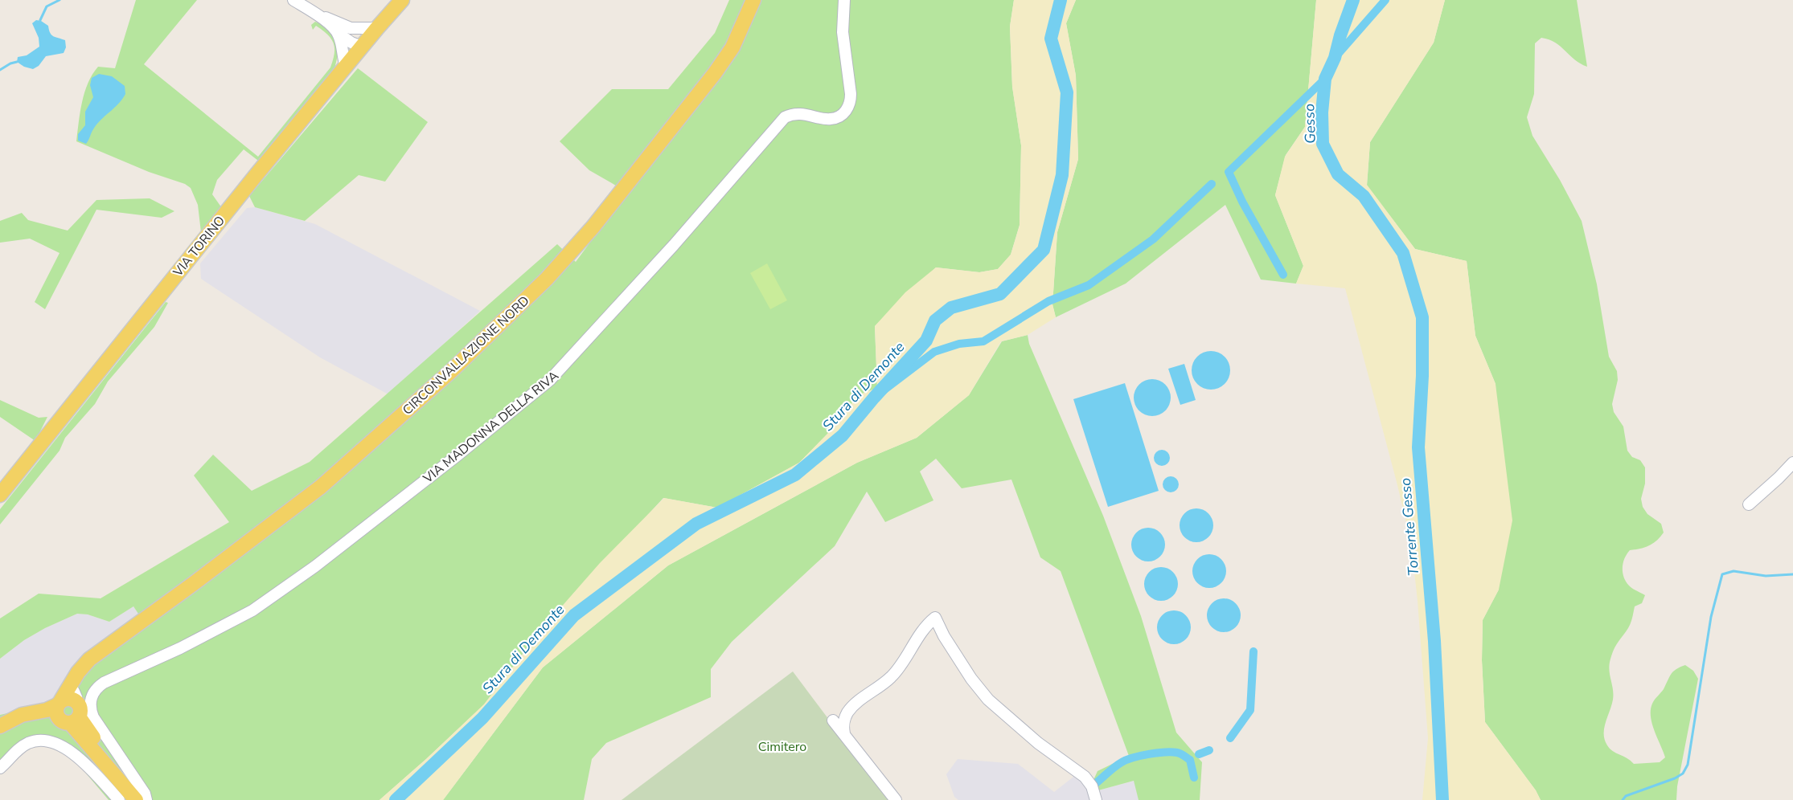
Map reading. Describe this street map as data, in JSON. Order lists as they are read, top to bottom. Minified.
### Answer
{"streets":{"main road":["VIA TORINO","CIRCONVALLAZIONE NORD"],"street":["VIA MADONNA DELLA RIVA"]},"water":["Gesso","Stura di Demonte","Torrente Gesso"],"parks":["Cimitero"]}
